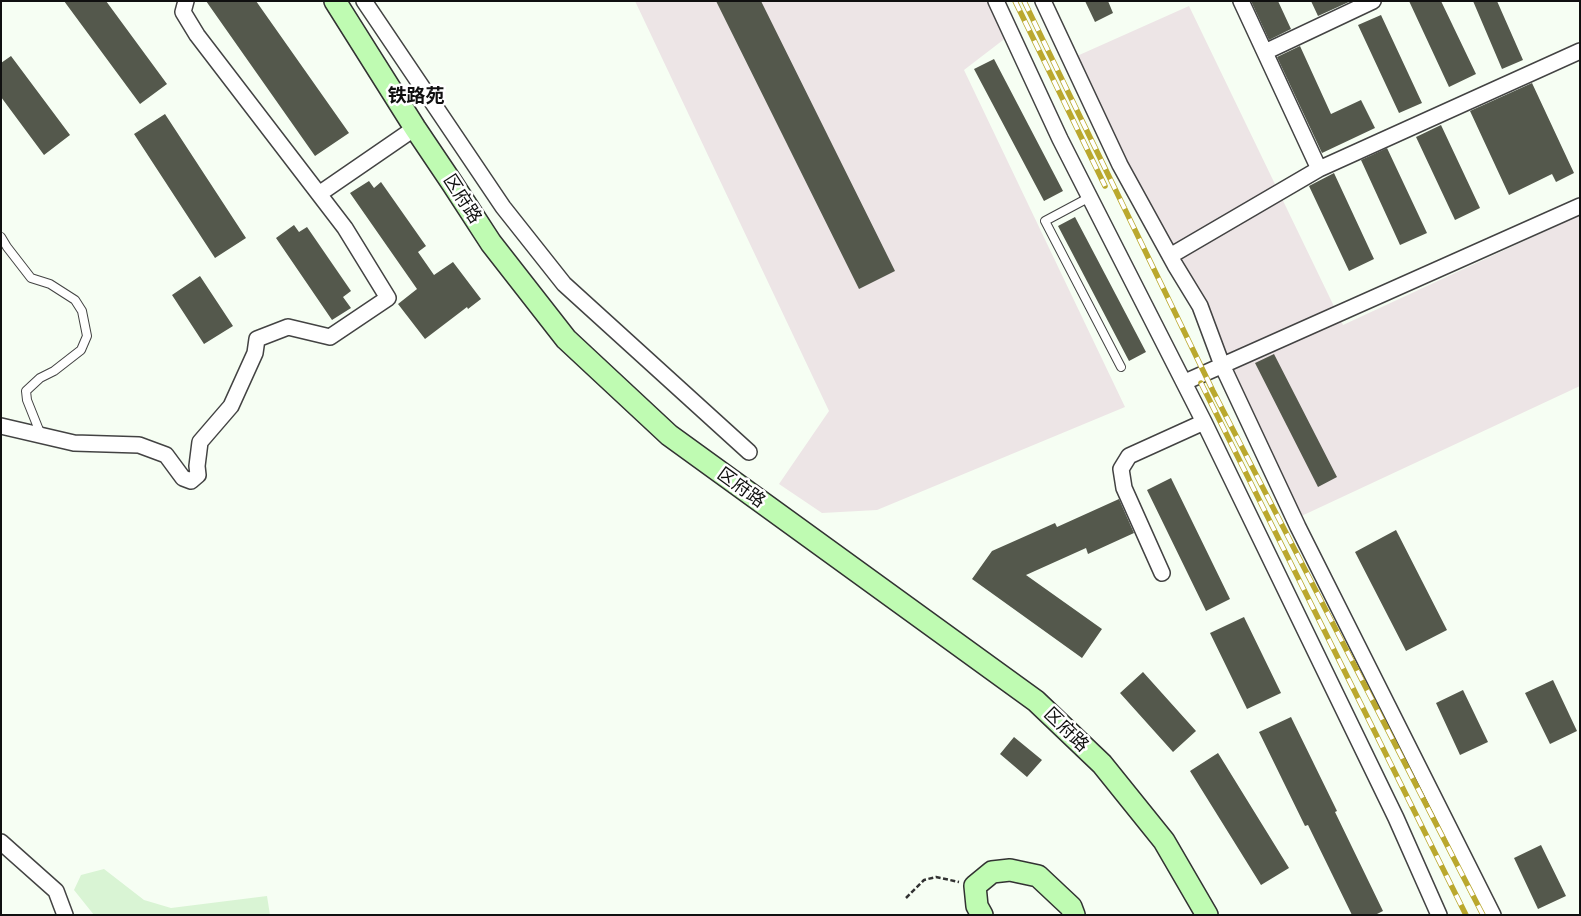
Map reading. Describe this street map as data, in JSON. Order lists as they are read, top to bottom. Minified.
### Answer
{"streets":{"main road":["区府路"]},"districts":["铁路苑"]}
